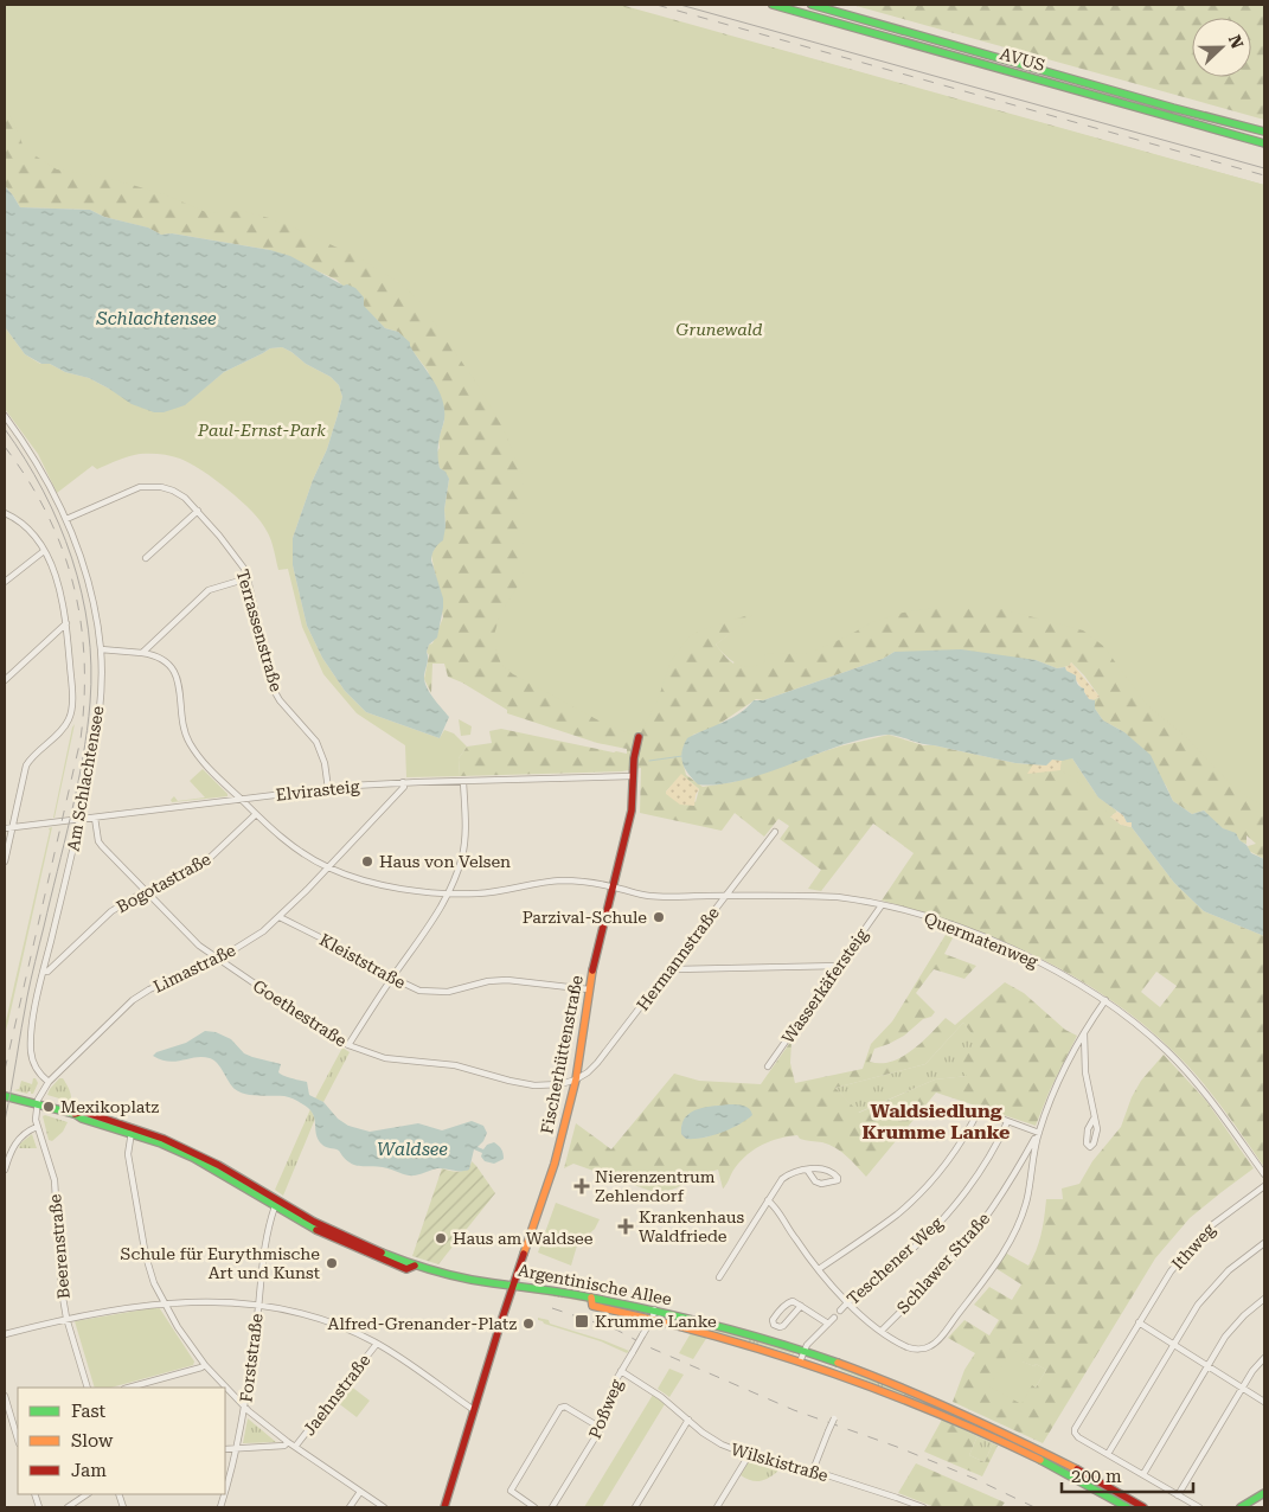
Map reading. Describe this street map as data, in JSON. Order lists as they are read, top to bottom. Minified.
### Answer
{"streets":{"main road":["AVUS","Fischerhüttenstraße","Argentinische Allee"],"street":["Terrassenstraße","Am Schlachtensee","Elvirasteig","Bogotastraße","Quermatenweg","Hermannstraße","Kleiststraße","Limastraße","Wasserkäfersteig","Goethestraße","Beerenstraße","Ithweg","Teschener Weg","Schlawer Straße","Forststraße","Jaehnstraße","Poßweg","Wilskistraße"]},"crossings":[["Terrassenstraße","Am Schlachtensee"],["Terrassenstraße","Elvirasteig"],["Am Schlachtensee","Elvirasteig"],["Am Schlachtensee","Bogotastraße"],["Am Schlachtensee","Limastraße"],["Elvirasteig","Quermatenweg"],["Elvirasteig","Limastraße"],["Elvirasteig","Goethestraße"],["Elvirasteig","Fischerhüttenstraße"],["Bogotastraße","Quermatenweg"],["Bogotastraße","Goethestraße"],["Quermatenweg","Hermannstraße"],["Quermatenweg","Limastraße"],["Quermatenweg","Wasserkäfersteig"],["Quermatenweg","Fischerhüttenstraße"],["Hermannstraße","Goethestraße"],["Hermannstraße","Fischerhüttenstraße"],["Kleiststraße","Limastraße"],["Kleiststraße","Fischerhüttenstraße"],["Limastraße","Goethestraße"],["Limastraße","Beerenstraße"],["Limastraße","Argentinische Allee"],["Goethestraße","Fischerhüttenstraße"],["Fischerhüttenstraße","Argentinische Allee"],["Beerenstraße","Argentinische Allee"],["Teschener Weg","Argentinische Allee"],["Argentinische Allee","Forststraße"],["Argentinische Allee","Poßweg"],["Poßweg","Wilskistraße"]],"districts":["Waldsiedlung Krumme Lanke"],"water":["Schlachtensee","Waldsee"],"parks":["Grunewald","Paul-Ernst-Park"],"places":{"other":["Haus von Velsen","Parzival-Schule","Mexikoplatz","Haus am Waldsee","Schule für Eurythmische Art und Kunst","Alfred-Grenander-Platz"],"health":["Nierenzentrum Zehlendorf","Krankenhaus Waldfriede"],"transit":["Krumme Lanke"]},"legend":["Fast","Slow","Jam"],"scale_bar":"200 m","north":"right"}
